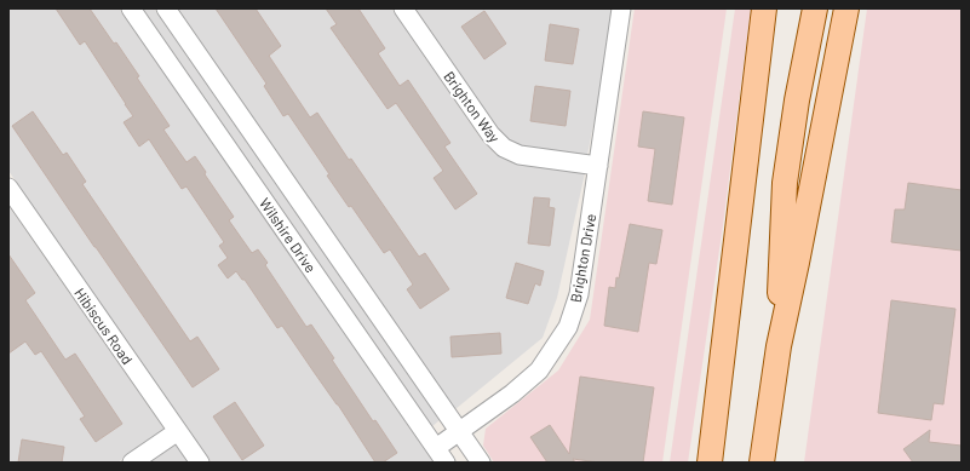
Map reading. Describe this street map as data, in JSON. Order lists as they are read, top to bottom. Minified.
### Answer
{"streets":{"street":["Brighton Way","Wilshire Drive","Brighton Drive","Hibiscus Road"]},"crossings":[["Brighton Way","Brighton Drive"],["Wilshire Drive","Brighton Drive"]]}
